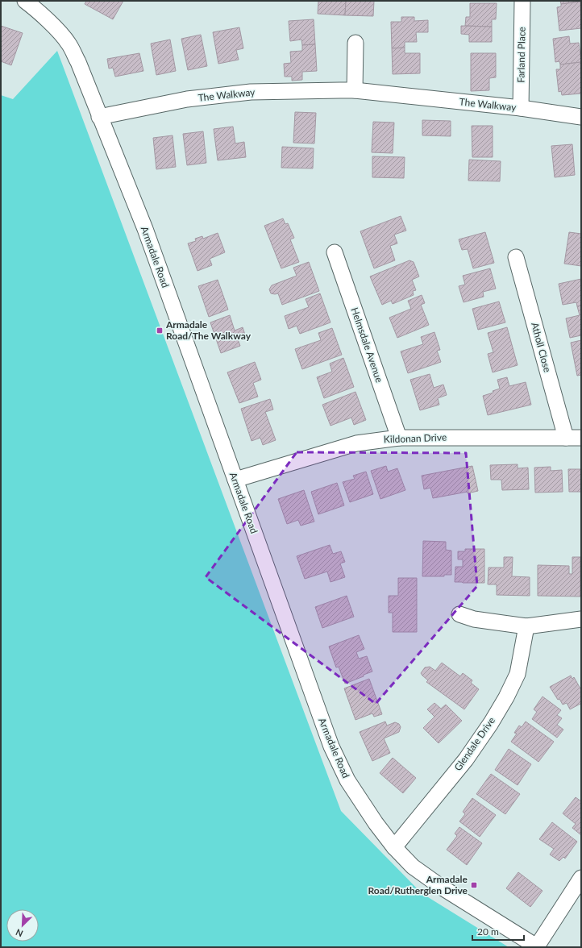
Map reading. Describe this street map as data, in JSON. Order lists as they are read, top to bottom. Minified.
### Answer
{"streets":{"street":["Farland Place","The Walkway","Armadale Road","Helmsdale Avenue","Atholl Close","Kildonan Drive","Glendale Drive"]},"crossings":[["Farland Place","The Walkway"],["The Walkway","Armadale Road"],["Armadale Road","Kildonan Drive"],["Armadale Road","Glendale Drive"],["Helmsdale Avenue","Kildonan Drive"],["Atholl Close","Kildonan Drive"]],"places":{"transit":["Armadale Road/The Walkway","Armadale Road/Rutherglen Drive"]},"scale_bar":"20 m","north":"bottom left"}
